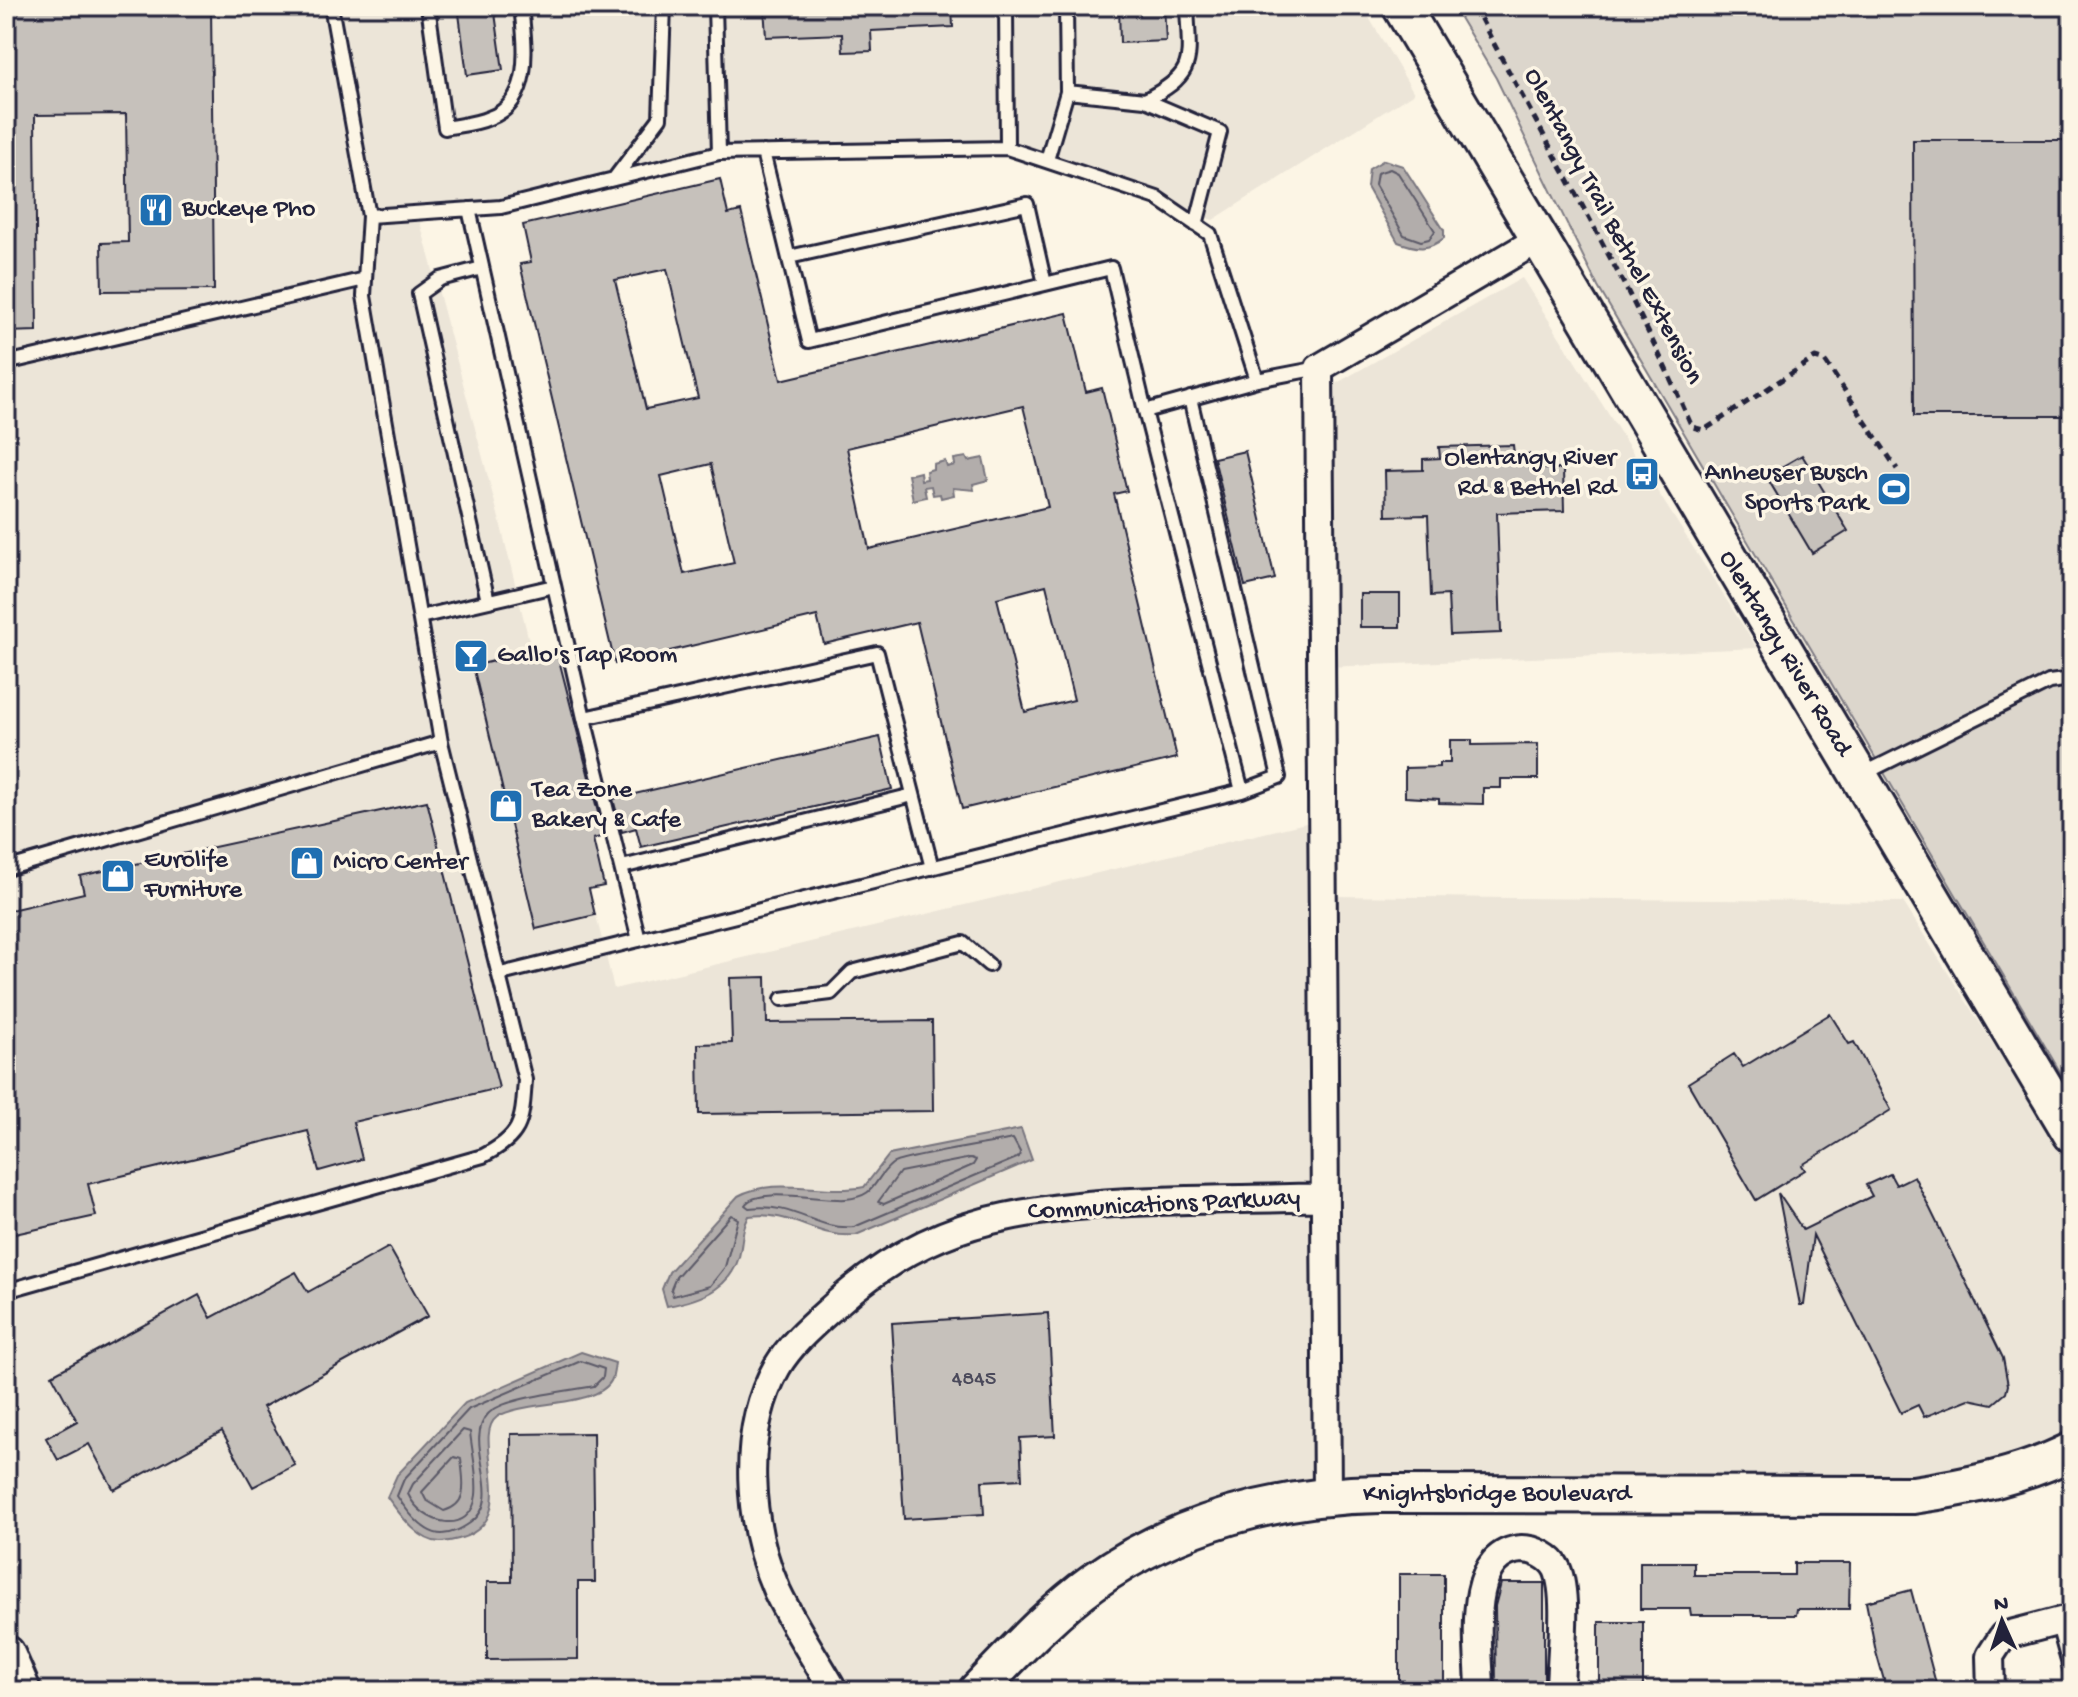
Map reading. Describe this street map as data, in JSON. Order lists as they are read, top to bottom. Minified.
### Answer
{"streets":{"main road":["Olentangy River Road","Knightsbridge Boulevard"],"street":["Communications Parkway"],"path":["Olentangy Trail Bethel Extension"]},"places":{"restaurant":["Buckeye Pho"],"bus stop":["Olentangy River Rd & Bethel Rd"],"sports":["Anheuser Busch Sports Park"],"bar":["Gallo's Tap Room"],"shop":["Tea Zone Bakery & Cafe","Micro Center","Eurolife Furniture"]},"house_numbers":["4845"],"north":"top"}
